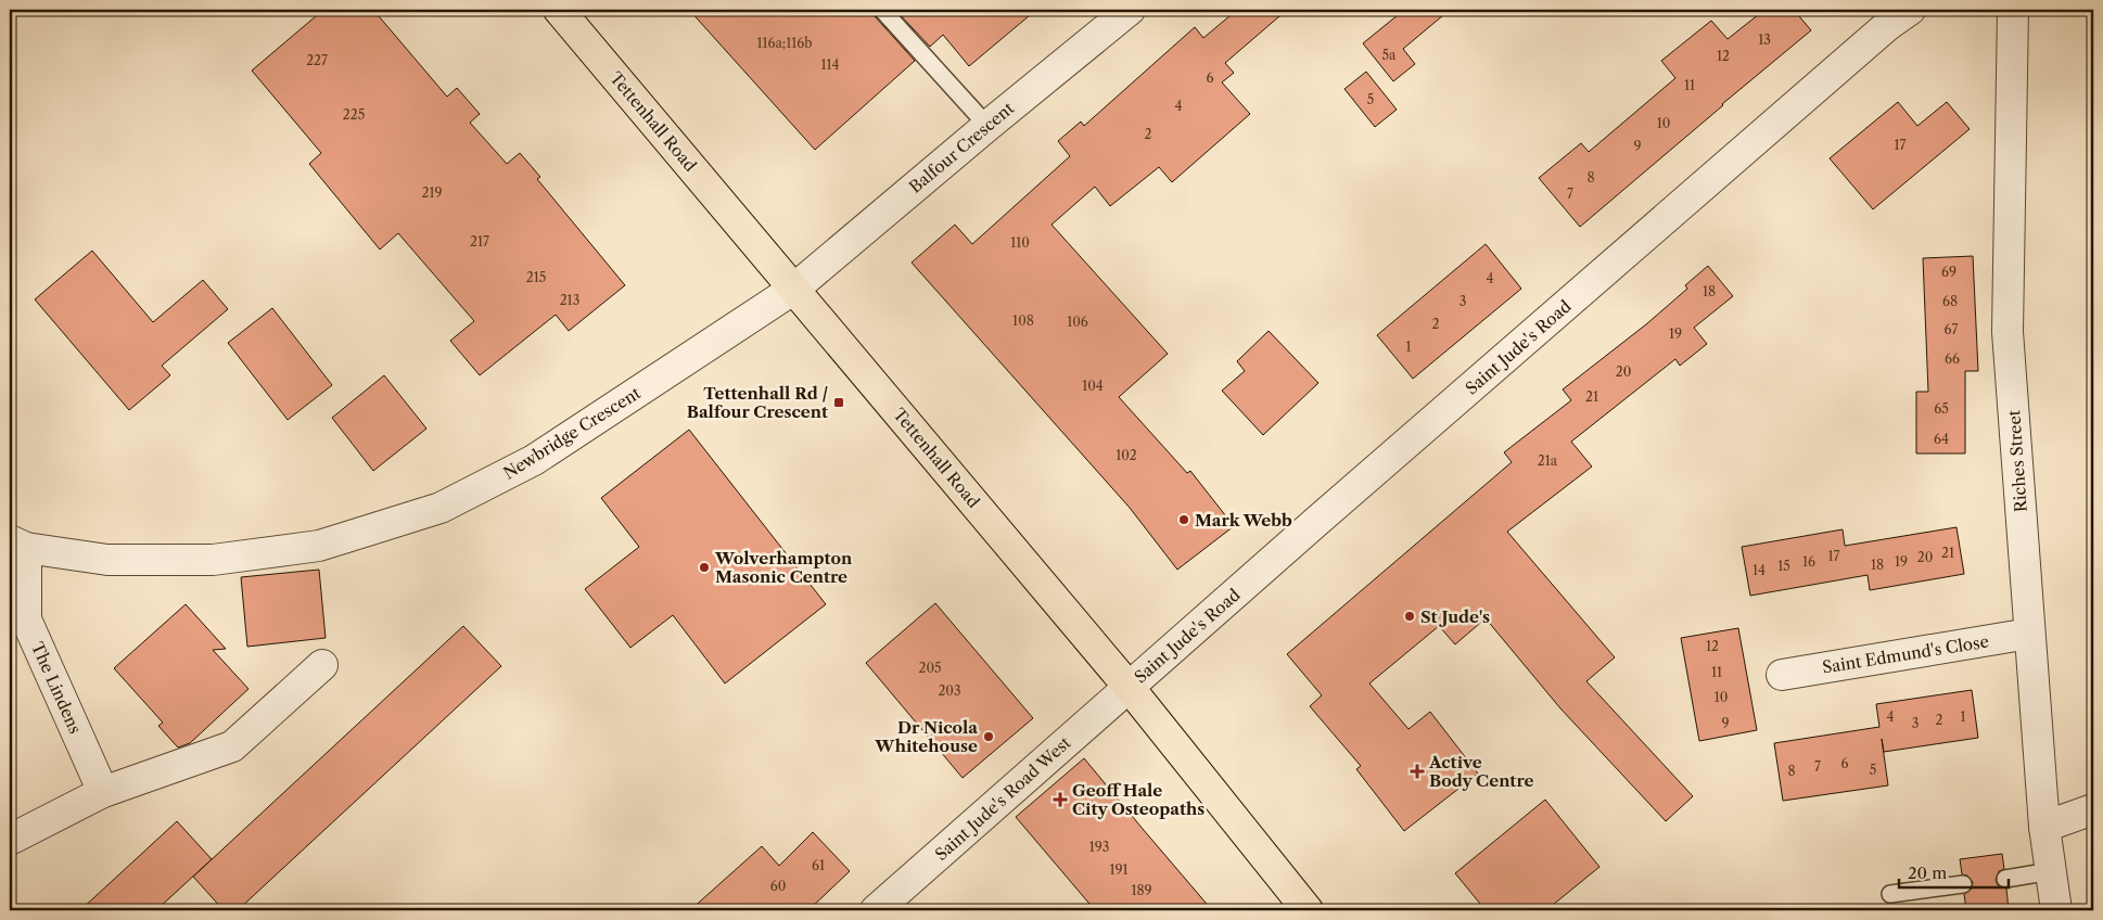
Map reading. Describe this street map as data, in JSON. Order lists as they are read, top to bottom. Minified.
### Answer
{"streets":{"highway":["Tettenhall Road"],"street":["Balfour Crescent","Saint Jude's Road","Newbridge Crescent","Riches Street","Saint Edmund's Close","The Lindens","Saint Jude's Road West"]},"crossings":[["Tettenhall Road","Balfour Crescent"],["Tettenhall Road","Saint Jude's Road"],["Tettenhall Road","Newbridge Crescent"],["Tettenhall Road","Saint Jude's Road West"],["Balfour Crescent","Newbridge Crescent"],["Saint Jude's Road","Saint Jude's Road West"],["Newbridge Crescent","The Lindens"],["Riches Street","Saint Edmund's Close"]],"places":{"transit":["Tettenhall Rd / Balfour Crescent"],"other":["Mark Webb","Wolverhampton Masonic Centre","St Jude's","Dr Nicola Whitehouse"],"health":["Active Body Centre","Geoff Hale City Osteopaths"]},"house_numbers":["13","116a;116b","5a","12","227","114","6","11","5","4","225","10","2","17","9","8","219","7","217","110","69","215","4","18","213","3","68","108","106","2","67","19","1","66","20","104","21","65","64","102","21a","21","17","20","16","19","18","15","14","12","205","11","203","10","4","1","2","9","3","6","7","5","8","193","61","191","60","189"],"scale_bar":"20 m"}
